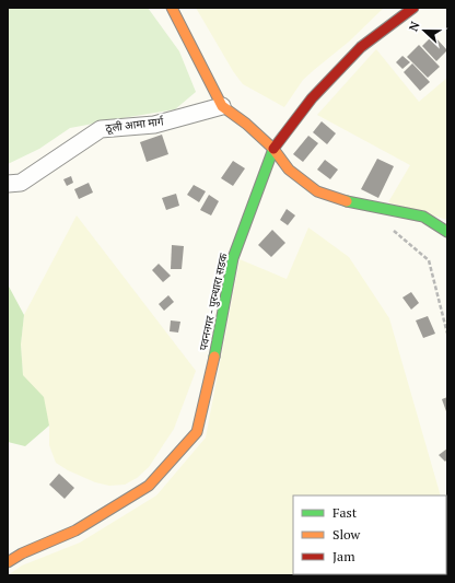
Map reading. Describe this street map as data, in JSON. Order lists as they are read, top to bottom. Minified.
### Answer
{"streets":{"street":["ठूली आमा मार्ग","पवननगर - पुरन्धारा सडक"]},"legend":["Fast","Slow","Jam"],"north":"left"}
